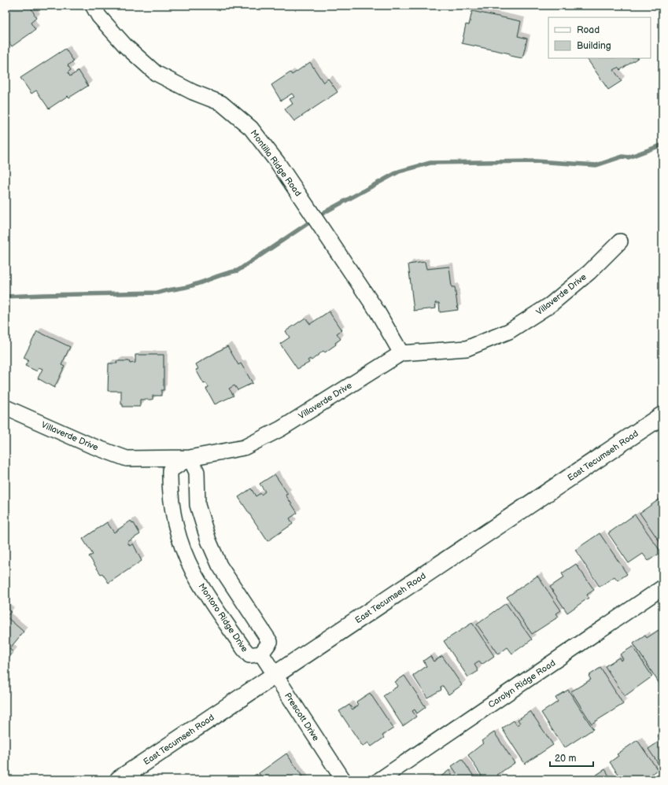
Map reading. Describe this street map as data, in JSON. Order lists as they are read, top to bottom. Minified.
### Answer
{"streets":{"main road":["East Tecumseh Road"],"street":["Montilla Ridge Road","Villaverde Drive","Montoro Ridge Drive","Carolyn Ridge Road","Prescott Drive"]},"crossings":[["Montilla Ridge Road","Villaverde Drive"],["Villaverde Drive","Montoro Ridge Drive"],["East Tecumseh Road","Prescott Drive"],["Montoro Ridge Drive","Prescott Drive"]],"legend":["Road","Building"],"scale_bar":"20 m"}
